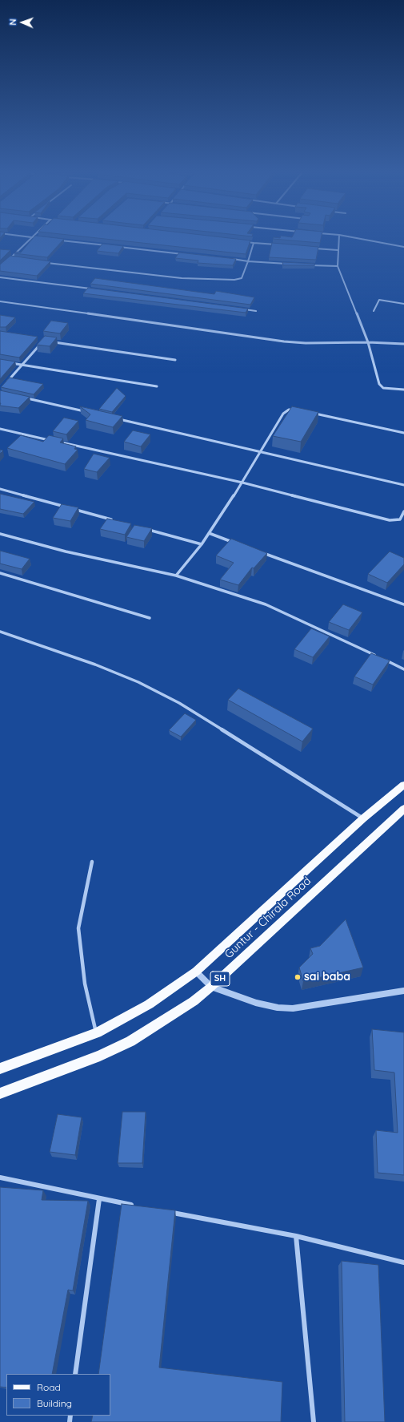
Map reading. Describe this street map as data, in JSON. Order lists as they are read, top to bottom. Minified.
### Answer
{"streets":{"main road":["Guntur - Chirala Road","SH"]},"places":["sai baba"],"legend":["Road","Building"],"north":"left"}
